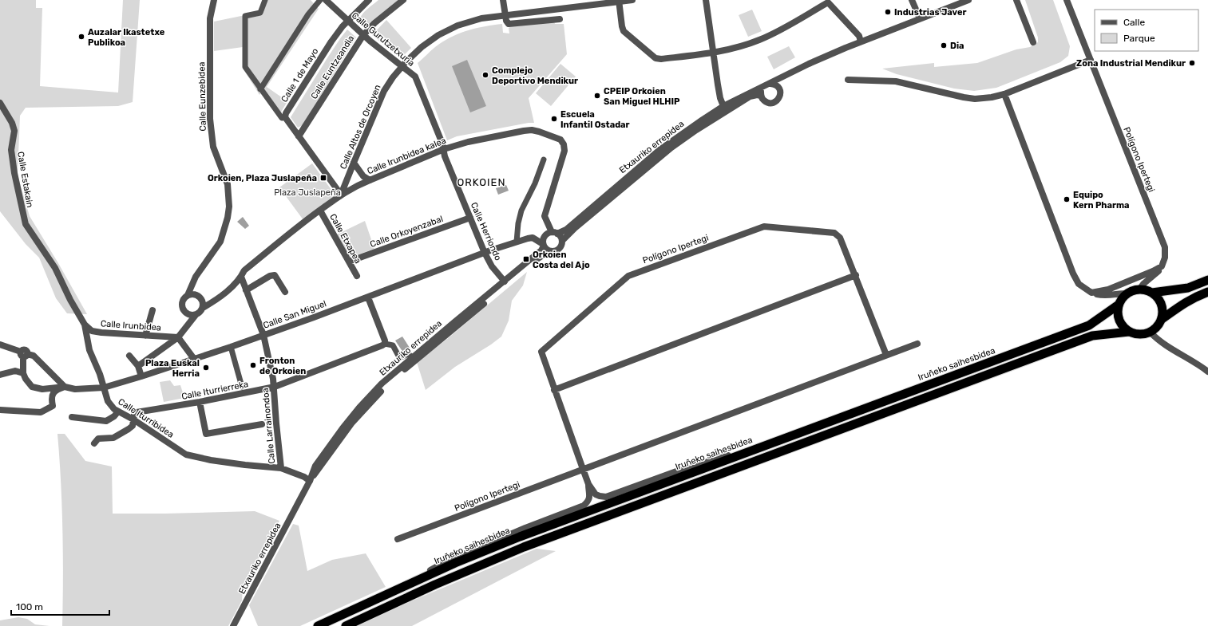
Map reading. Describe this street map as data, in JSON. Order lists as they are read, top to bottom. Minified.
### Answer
{"streets":{"highway":["Iruñeko saihesbidea"],"street":["Calle Gurutzetxuria","Calle Euntzeandia","Calle 1 de Mayo","Calle Eunzebidea","Calle Altos de Orcoyen","Etxauriko errepidea","Calle Irunbidea kalea","Polígono Ipertegi","Calle Estakain","Calle Orkoyenzabal","Calle Herriondo","Calle Etxapea","Calle San Miguel","Calle Irunbidea","Calle Iturrierreka","Calle Iturribidea","Calle Larrainondoa"]},"crossings":[["Calle Gurutzetxuria","Calle Euntzeandia"],["Calle Gurutzetxuria","Calle 1 de Mayo"],["Calle Gurutzetxuria","Calle Altos de Orcoyen"],["Calle Gurutzetxuria","Calle Irunbidea kalea"],["Calle Gurutzetxuria","Calle Herriondo"],["Calle Eunzebidea","Calle Irunbidea kalea"],["Calle Altos de Orcoyen","Calle Irunbidea kalea"],["Etxauriko errepidea","Calle Irunbidea kalea"],["Etxauriko errepidea","Calle Herriondo"],["Etxauriko errepidea","Calle San Miguel"],["Etxauriko errepidea","Calle Iturribidea"],["Calle Irunbidea kalea","Calle Herriondo"],["Calle Irunbidea kalea","Calle Etxapea"],["Calle Irunbidea kalea","Calle San Miguel"],["Calle Irunbidea kalea","Calle Larrainondoa"],["Polígono Ipertegi","Iruñeko saihesbidea"],["Calle Estakain","Calle Iturribidea"],["Calle Orkoyenzabal","Calle Herriondo"],["Calle Orkoyenzabal","Calle Etxapea"],["Calle Herriondo","Calle San Miguel"],["Calle San Miguel","Calle Iturribidea"],["Calle San Miguel","Calle Larrainondoa"],["Calle Irunbidea","Calle Iturribidea"],["Calle Iturrierreka","Calle Iturribidea"],["Calle Iturrierreka","Calle Larrainondoa"],["Calle Iturribidea","Calle Larrainondoa"]],"districts":["ORKOIEN"],"parks":["Plaza Juslapeña"],"places":{"other":["Industrias Javer","Auzalar Ikastetxe Publikoa","Dia","Zona Industrial Mendikur","Complejo Deportivo Mendikur","CPEIP Orkoien San Miguel HLHIP","Escuela Infantil Ostadar","Equipo Kern Pharma","Fronton de Orkoien","Plaza Euskal Herria"],"transit":["Orkoien, Plaza Juslapeña","Orkoien Costa del Ajo"]},"legend":["Calle","Parque"],"scale_bar":"100 m"}
